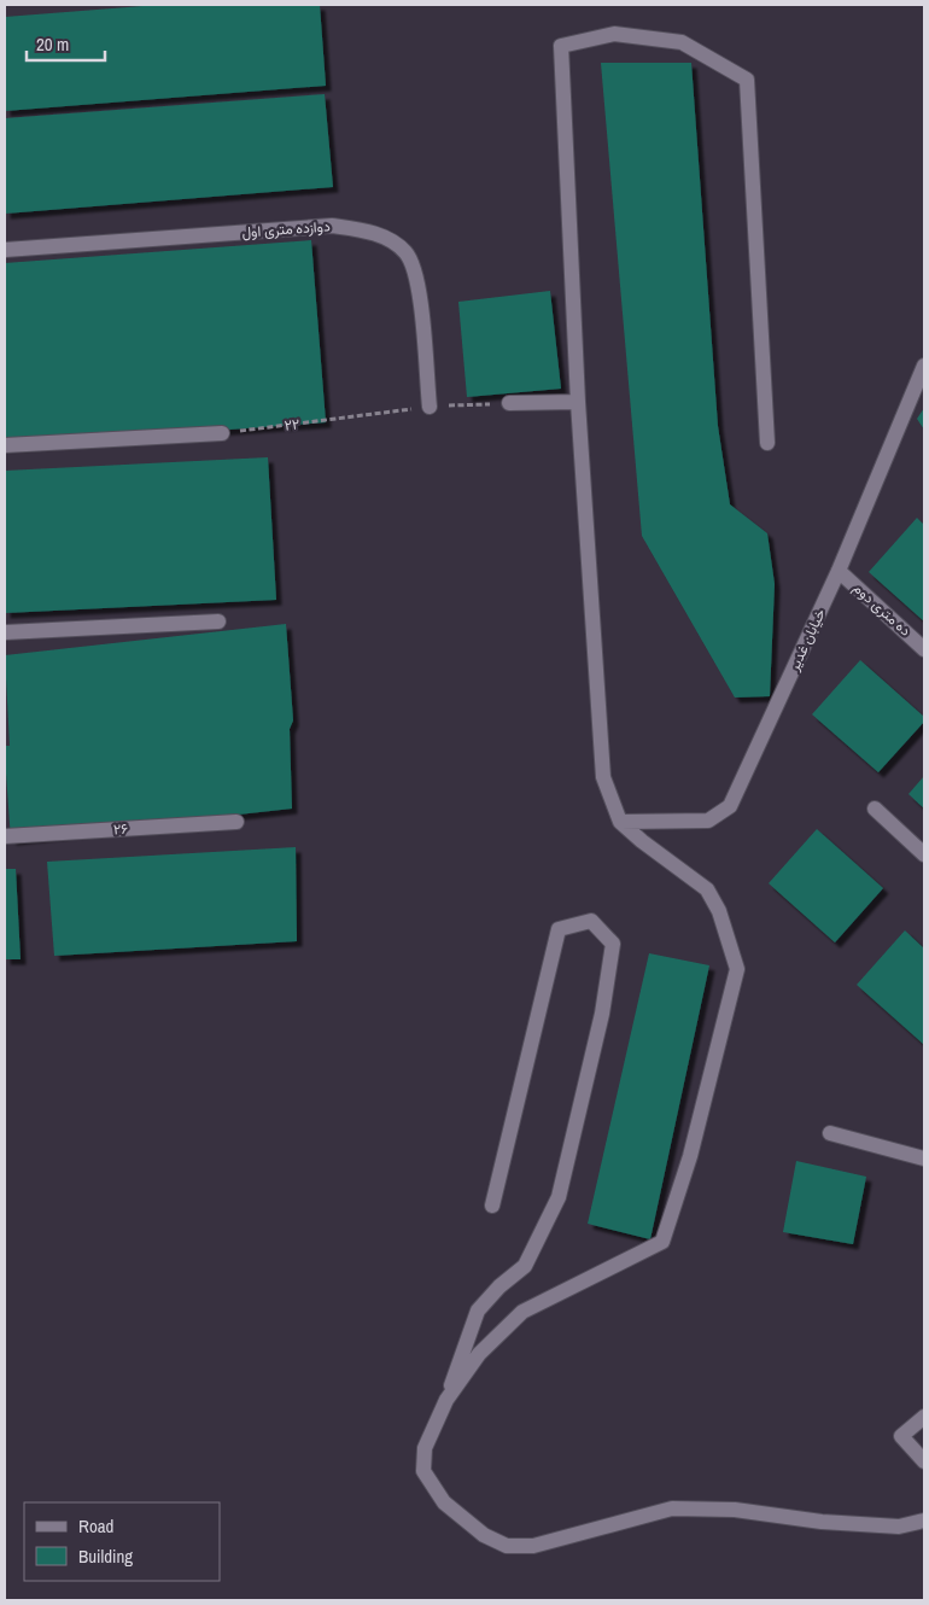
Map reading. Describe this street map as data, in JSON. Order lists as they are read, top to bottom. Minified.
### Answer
{"streets":{"street":["دوازده متری اول","ده متری دوم","خیابان غدیر","۲۶"],"path":["۲۲"]},"crossings":[["دوازده متری اول","۲۲"],["ده متری دوم","خیابان غدیر"]],"legend":["Road","Building"],"scale_bar":"20 m"}
